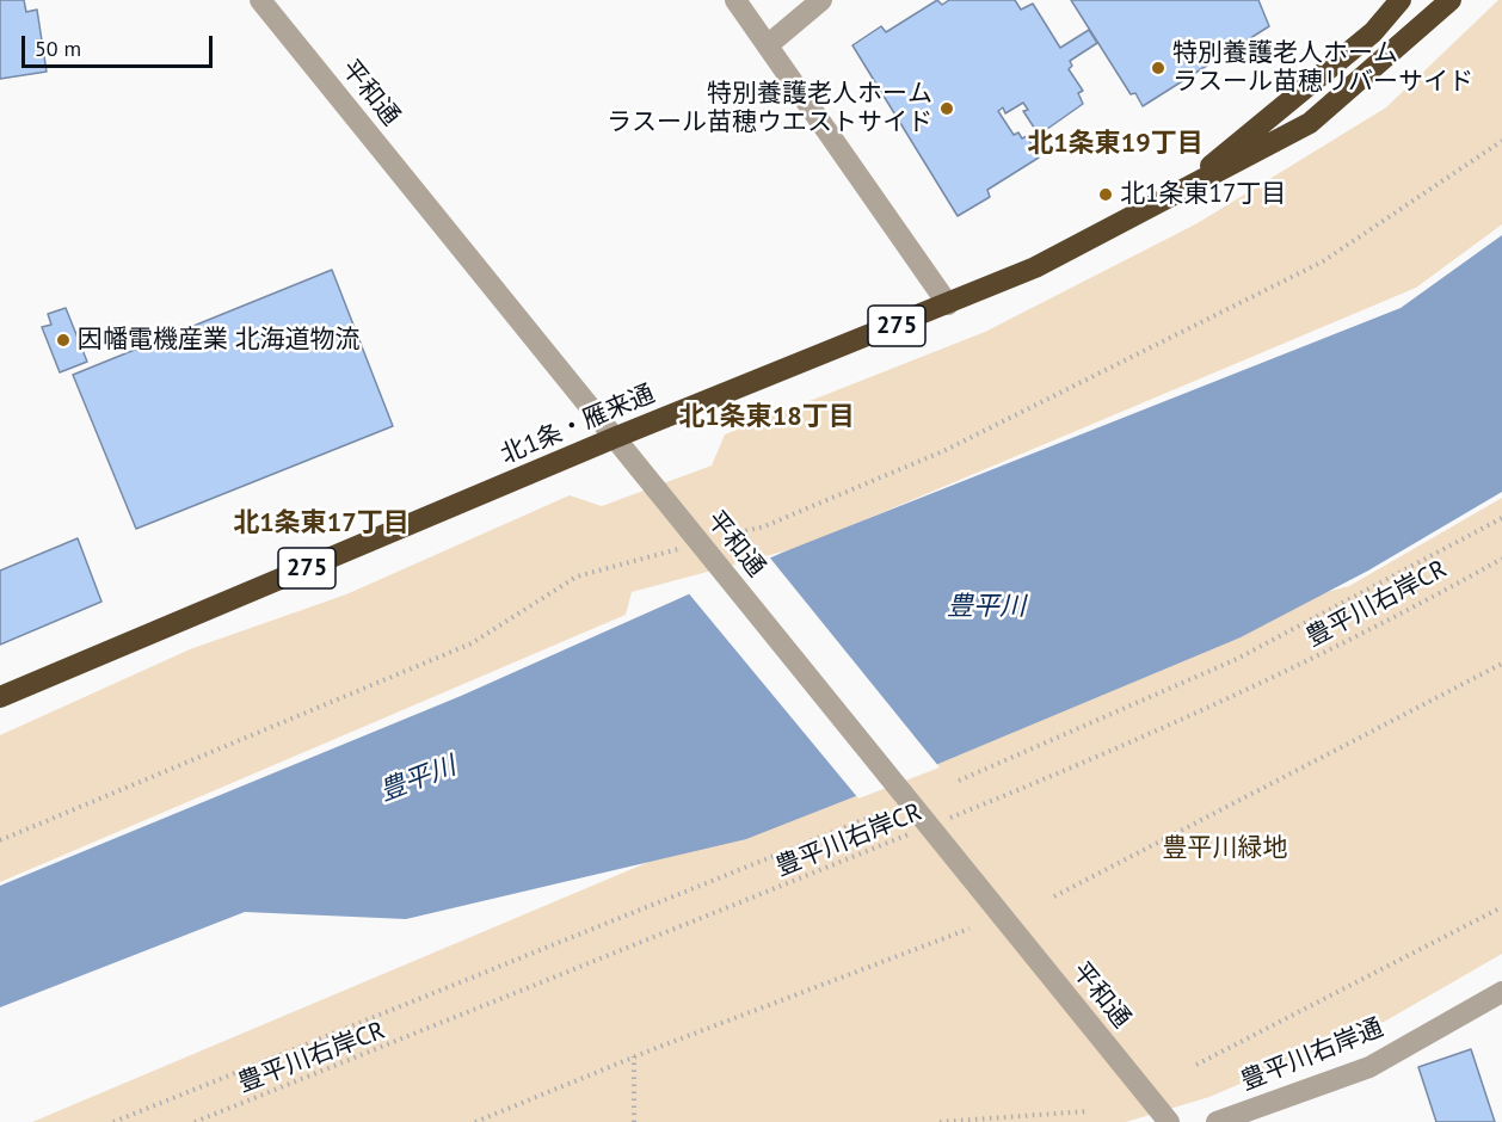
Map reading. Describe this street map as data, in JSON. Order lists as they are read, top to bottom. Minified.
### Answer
{"streets":{"highway":["275","北1条・雁来通"],"street":["平和通","豊平川右岸通"],"path":["豊平川右岸CR"]},"crossings":[["平和通","北1条・雁来通"]],"districts":["北1条東19丁目","北1条東18丁目","北1条東17丁目"],"water":["豊平川"],"parks":["豊平川緑地"],"places":["特別養護老人ホーム ラスール苗穂リバーサイド","特別養護老人ホーム ラスール苗穂ウエストサイド","北1条東17丁目","因幡電機産業 北海道物流"],"scale_bar":"50 m"}
